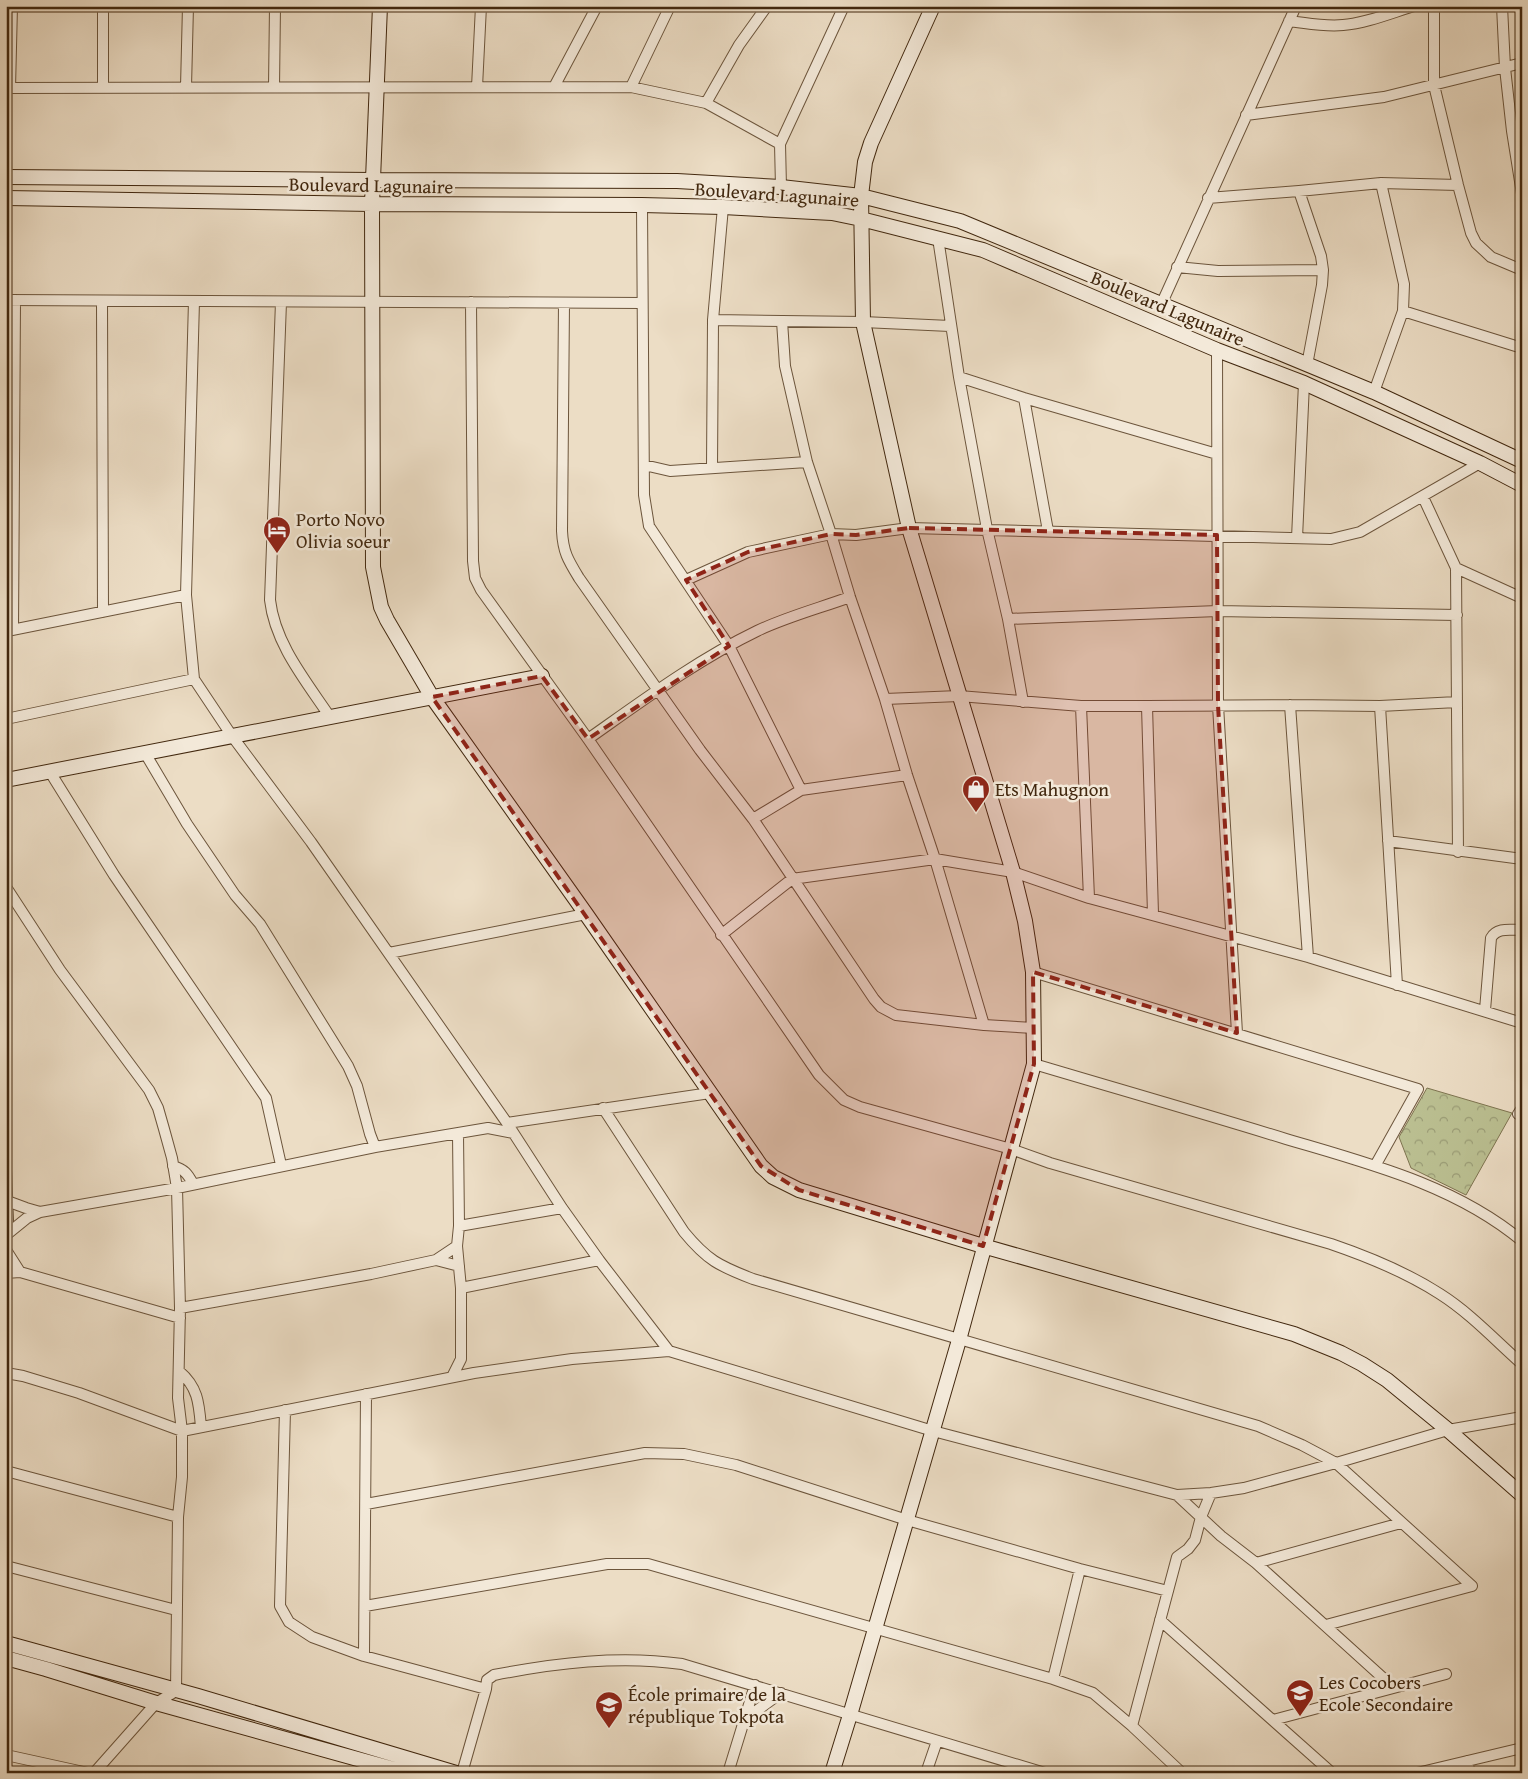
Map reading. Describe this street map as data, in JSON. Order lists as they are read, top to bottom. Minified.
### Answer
{"streets":{"street":["Boulevard Lagunaire"]},"places":{"hotel":["Porto Novo Olivia soeur"],"shop":["Ets Mahugnon"],"school or university":["Les Cocobers Ecole Secondaire","École primaire de la république Tokpota"]}}
